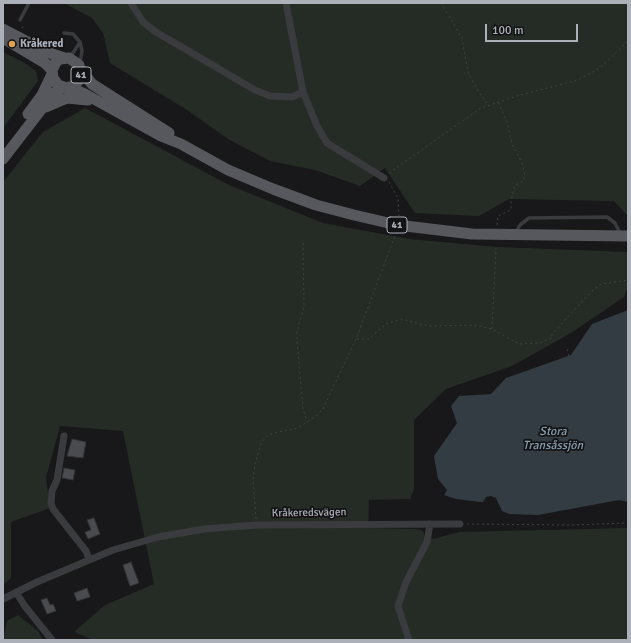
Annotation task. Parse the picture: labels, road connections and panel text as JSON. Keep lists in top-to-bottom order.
{
  "streets": {
    "main road": ["41"],
    "street": ["Kråkeredsvägen"]
  },
  "water": ["Stora Transåssjön"],
  "places": ["Kråkered"],
  "scale_bar": "100 m"
}
